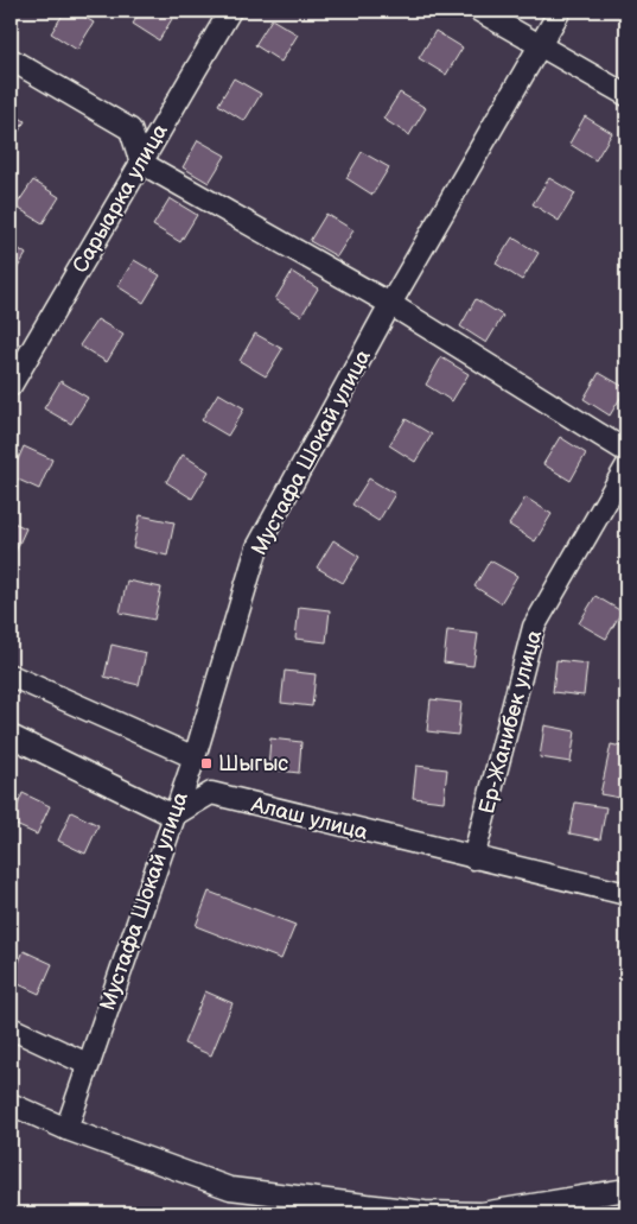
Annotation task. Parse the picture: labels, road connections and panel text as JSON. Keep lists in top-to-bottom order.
{
  "streets": {
    "street": [
      "Сарыарка улица",
      "Мустафа Шокай улица",
      "Ер-Жанибек улица",
      "Алаш улица"
    ]
  },
  "crossings": [
    ["Мустафа Шокай улица", "Алаш улица"],
    ["Ер-Жанибек улица", "Алаш улица"]
  ],
  "places": {
    "transit": ["Шыгыс"]
  }
}
